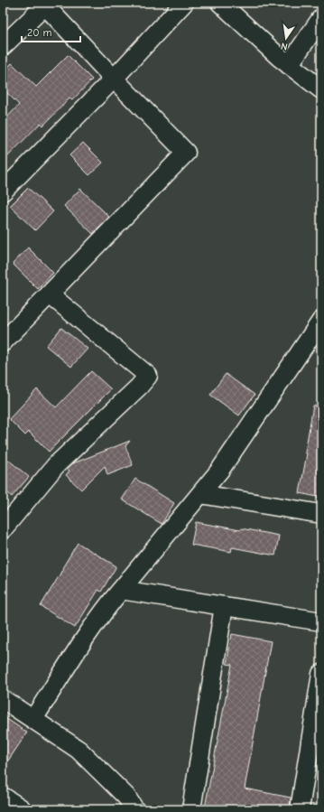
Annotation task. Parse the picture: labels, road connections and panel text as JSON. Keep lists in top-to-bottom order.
{
  "scale_bar": "20 m",
  "north": "bottom"
}
